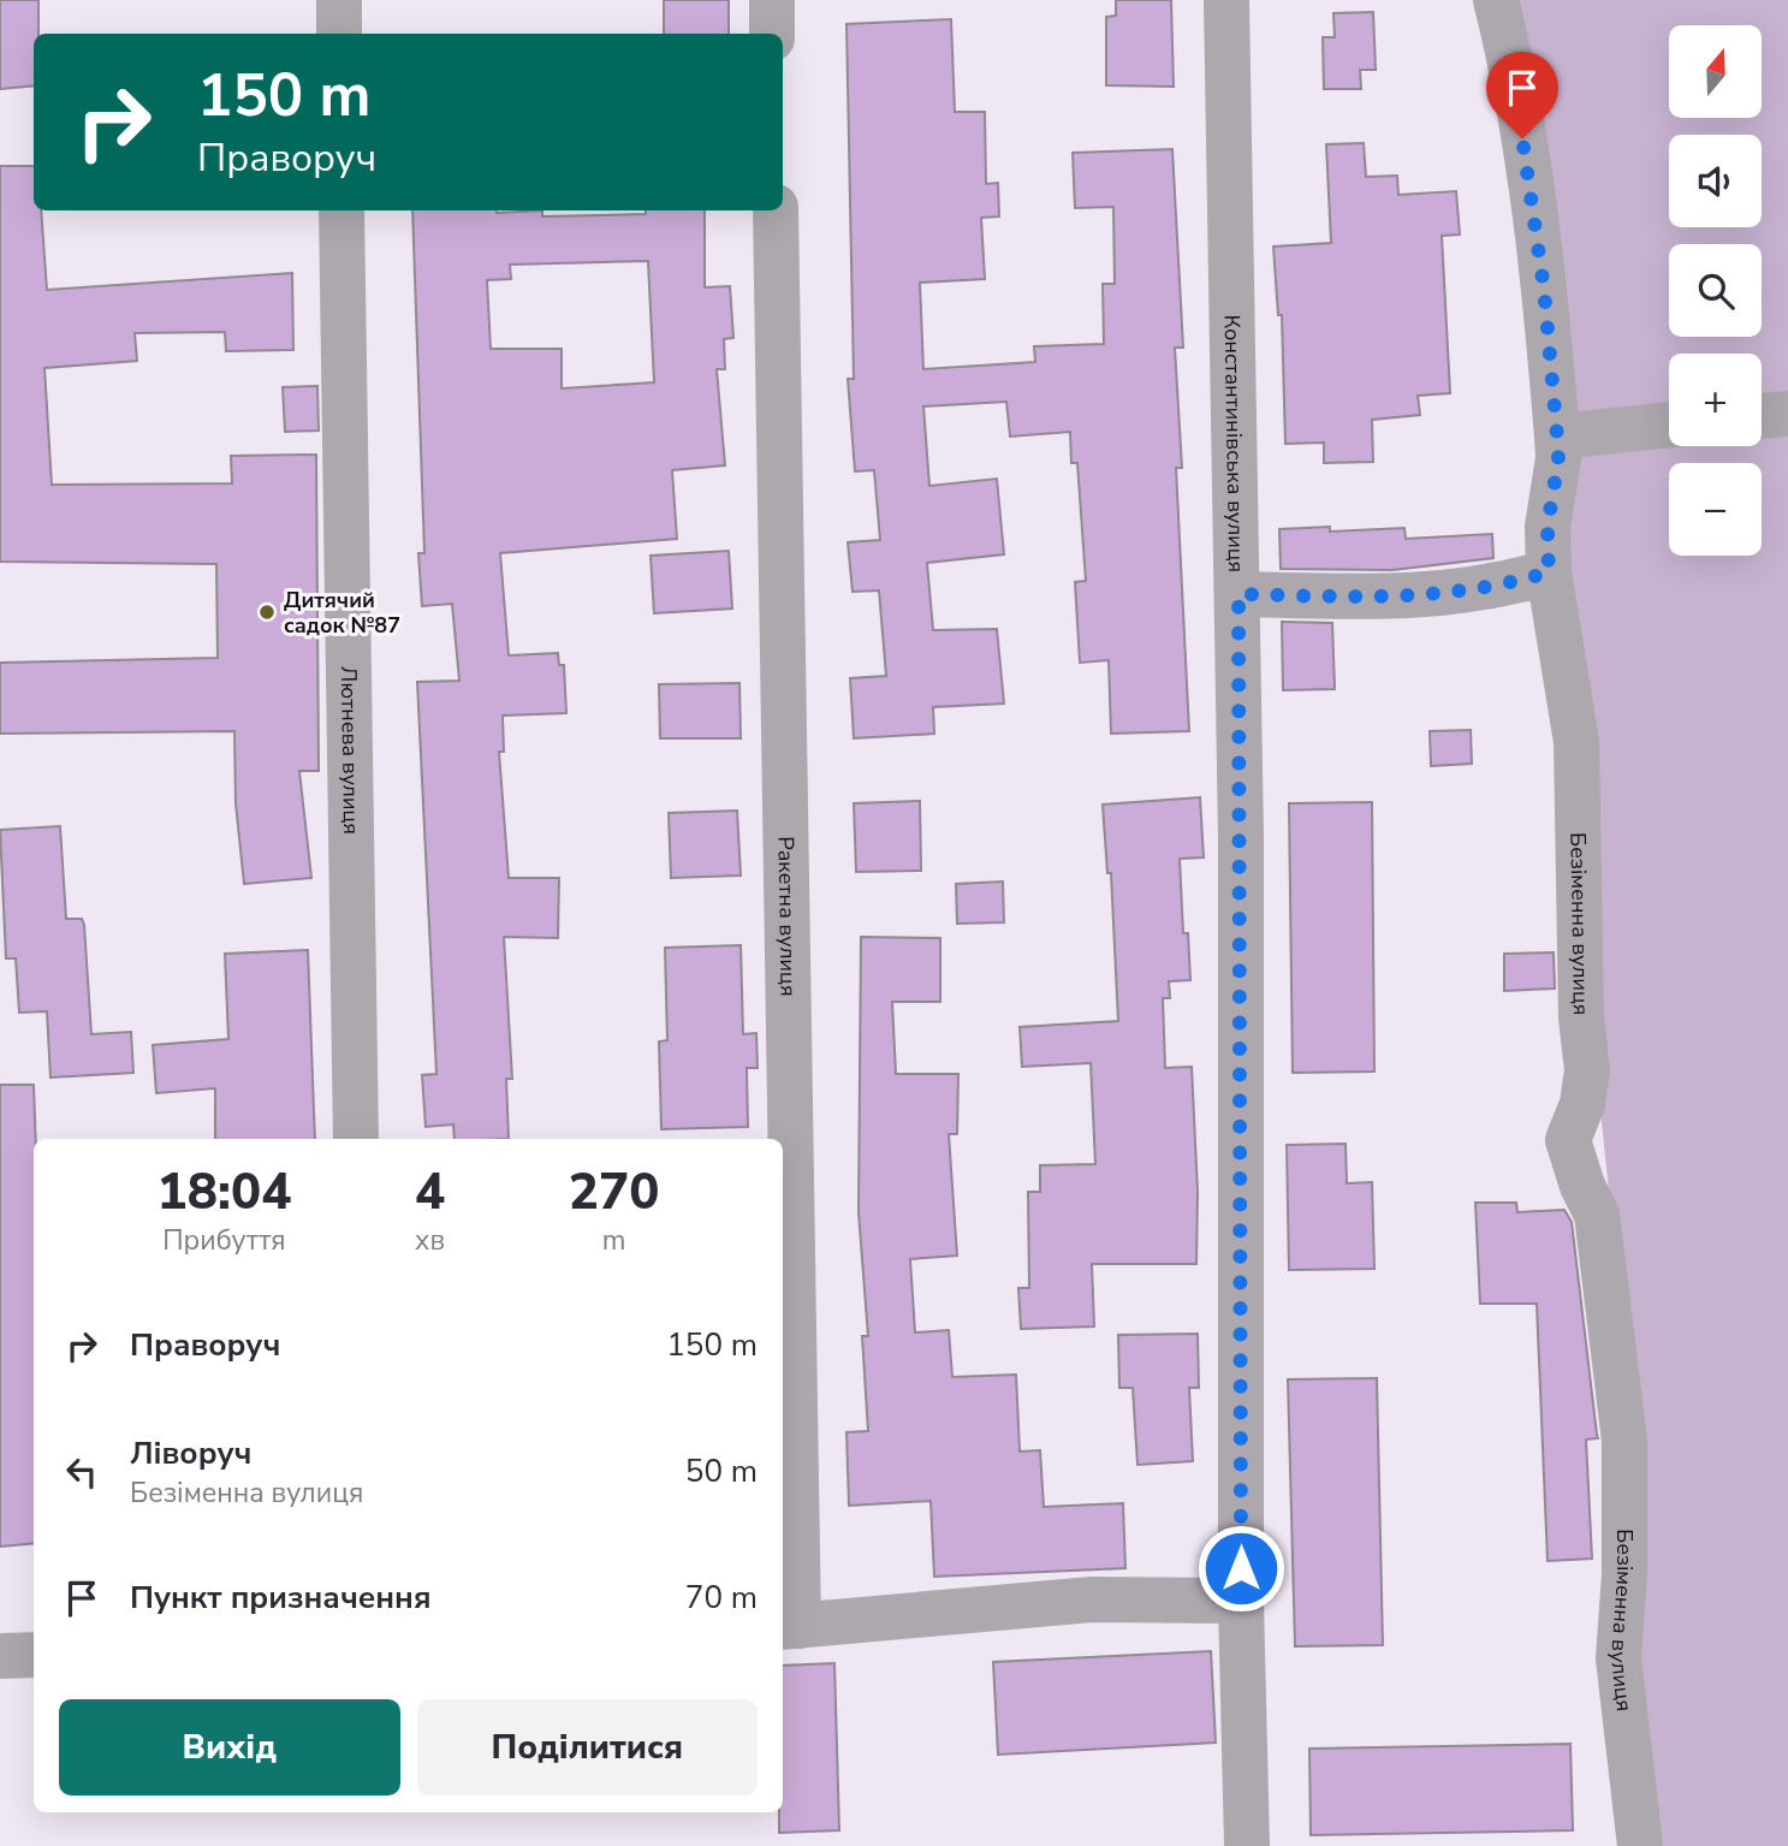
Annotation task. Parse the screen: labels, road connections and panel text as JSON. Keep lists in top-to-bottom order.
{
  "streets": {
    "street": [
      "Константинівська вулиця",
      "Лютнева вулиця",
      "Ракетна вулиця",
      "Безіменна вулиця"
    ]
  },
  "places": ["Дитячий садок №87"],
  "north": "top",
  "page": {
    "map_buttons": ["+", "−"],
    "turn": ["150 m", "Праворуч"],
    "eta": [
      "18:04",
      "Прибуття",
      "4",
      "хв",
      "270",
      "m"
    ],
    "list": [
      {
        "name": "Праворуч",
        "value": "150 m"
      },
      {
        "name": "Ліворуч",
        "note": "Безіменна вулиця",
        "value": "50 m"
      },
      {
        "name": "Пункт призначення",
        "value": "70 m"
      }
    ],
    "buttons": ["Вихід", "Поділитися"]
  }
}
